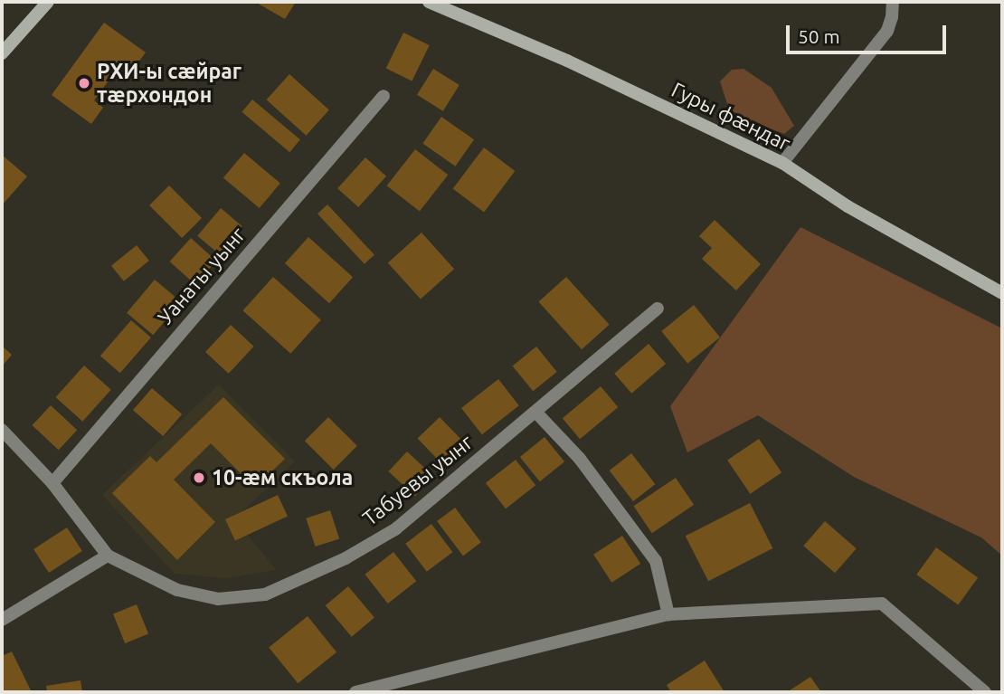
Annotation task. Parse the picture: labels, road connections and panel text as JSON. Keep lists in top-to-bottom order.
{
  "streets": {
    "main road": ["Гуры фӕндаг"],
    "street": ["Уанаты уынг", "Табуевы уынг"]
  },
  "places": ["РХИ-ы сæйраг тæрхондон", "10-æм скъола"],
  "scale_bar": "50 m"
}
